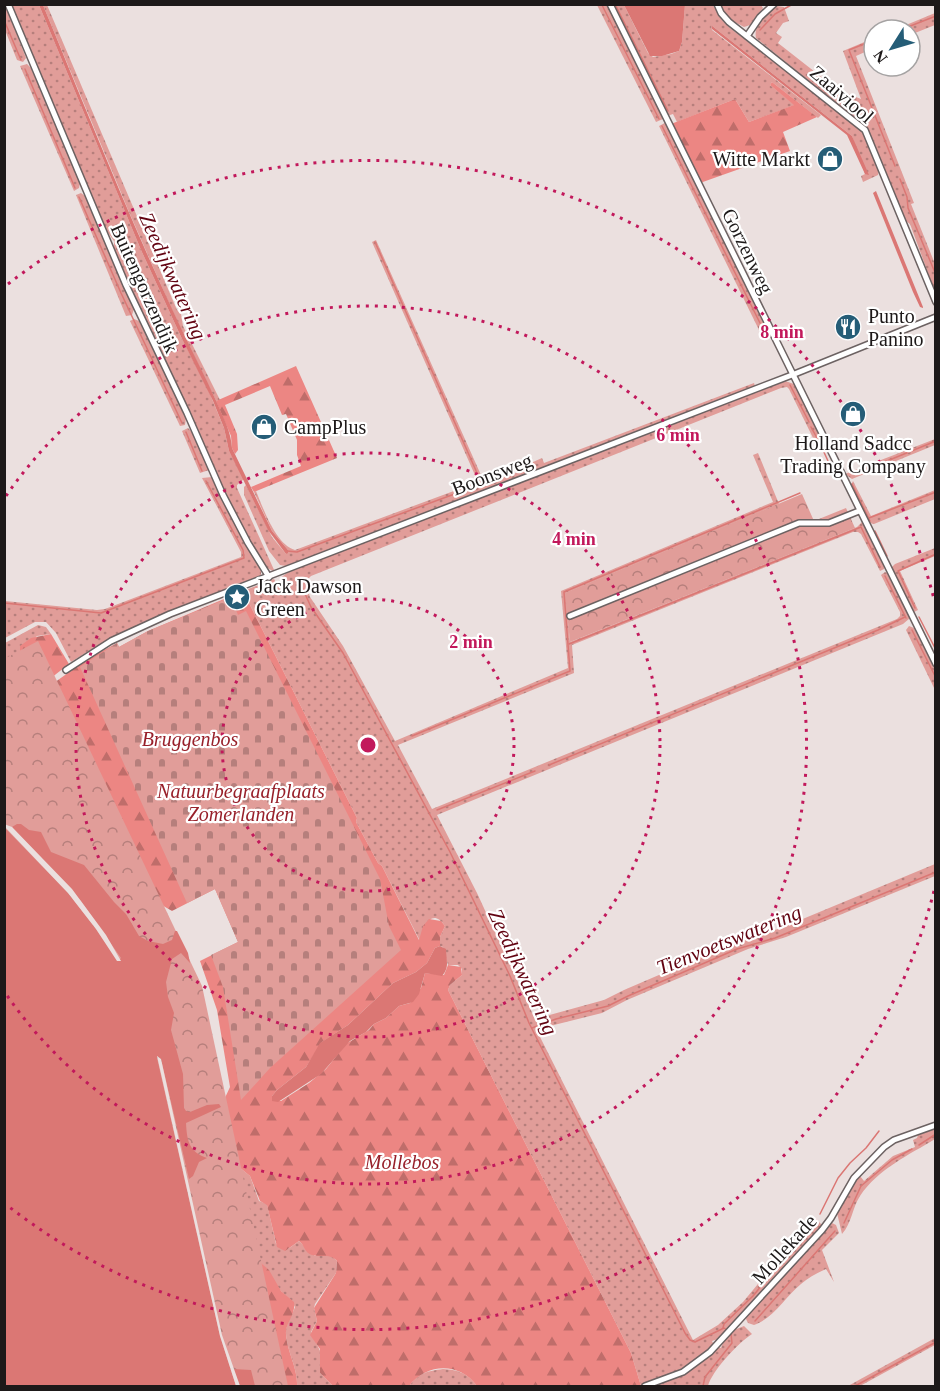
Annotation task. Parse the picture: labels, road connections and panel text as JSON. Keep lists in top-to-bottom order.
{
  "streets": {
    "street": [
      "Zaaiviool",
      "Gorzenweg",
      "Buitengorzendijk",
      "Boonsweg",
      "Mollekade"
    ]
  },
  "crossings": [
    ["Gorzenweg", "Boonsweg"],
    ["Buitengorzendijk", "Boonsweg"]
  ],
  "water": ["Zeedijkwatering", "Tienvoetswatering"],
  "parks": ["Bruggenbos", "Natuurbegraafplaats Zomerlanden", "Mollebos"],
  "places": {
    "shop": ["Witte Markt", "Holland Sadcc Trading Company", "CampPlus"],
    "restaurant": ["Punto Panino"],
    "place": ["Jack Dawson Green"]
  },
  "north": "bottom left",
  "rings": [
    "8 min",
    "6 min",
    "4 min",
    "2 min"
  ]
}
